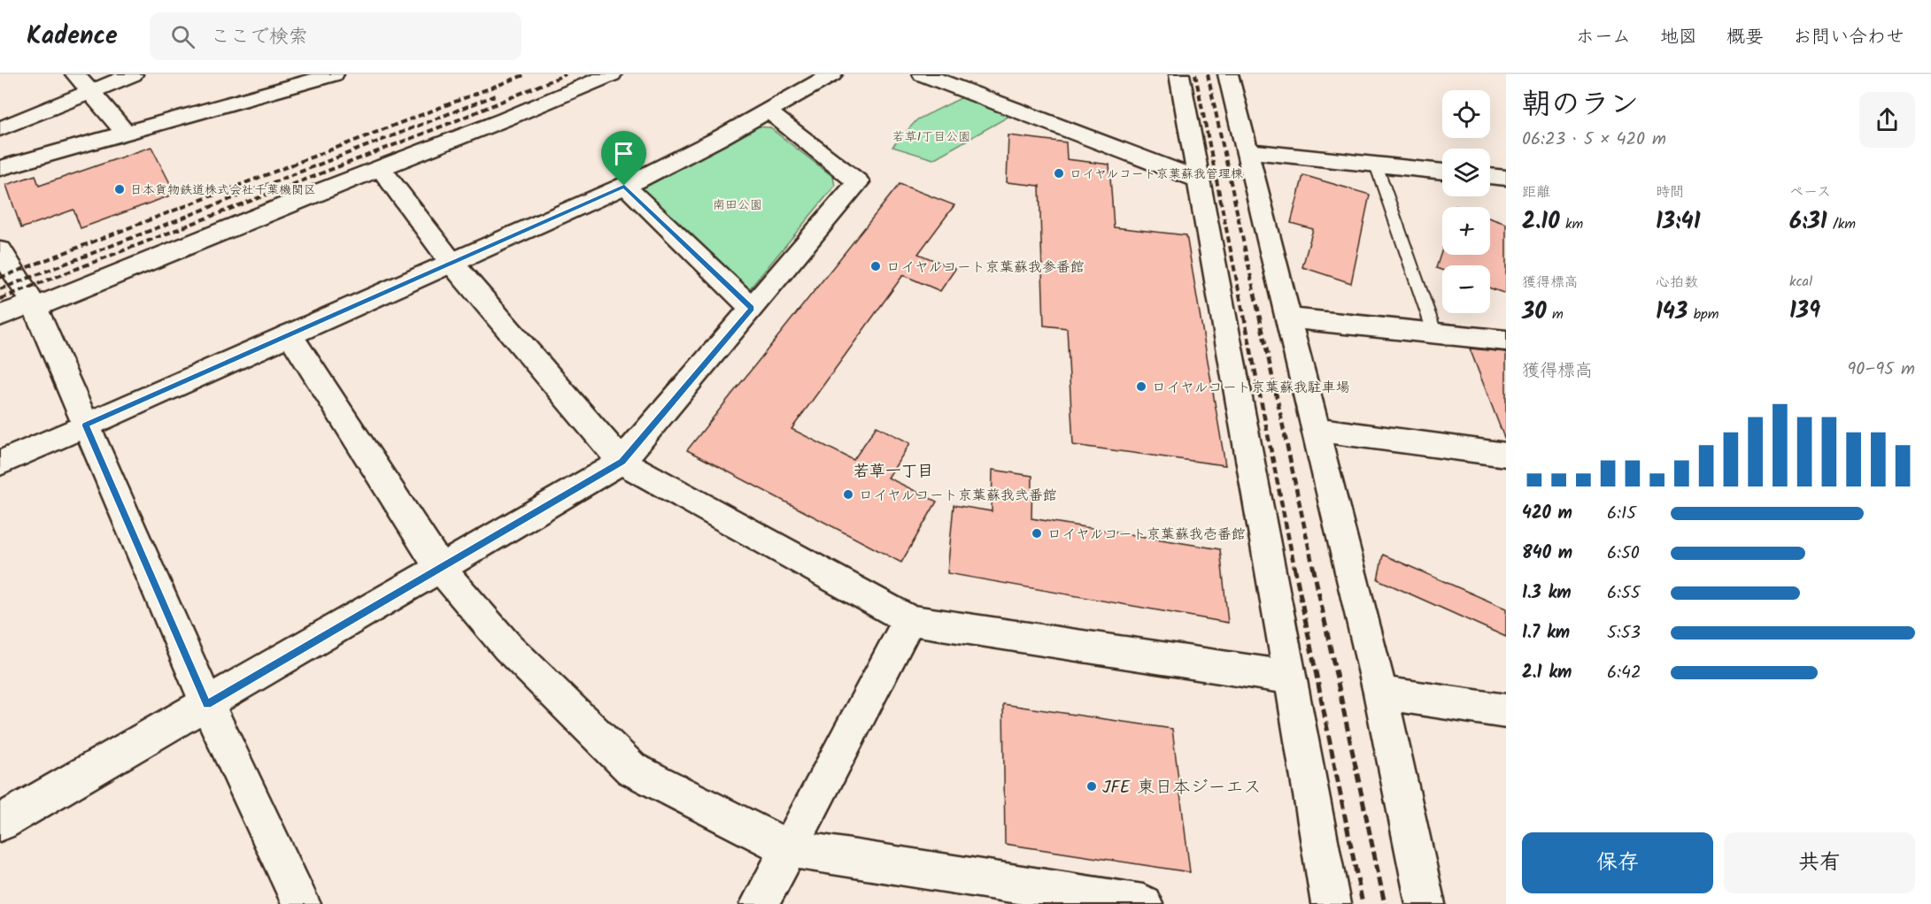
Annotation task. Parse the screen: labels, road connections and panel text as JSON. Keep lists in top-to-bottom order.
{
  "districts": ["若草一丁目"],
  "parks": ["若草1丁目公園", "南田公園"],
  "places": [
    "ロイヤルコート京葉蘇我管理棟",
    "日本貨物鉄道株式会社千葉機関区",
    "ロイヤルコート京葉蘇我参番館",
    "ロイヤルコート京葉蘇我駐車場",
    "ロイヤルコート京葉蘇我弐番館",
    "ロイヤルコート京葉蘇我壱番館",
    "JFE 東日本ジーエス"
  ],
  "page": {
    "header": "Kadence",
    "search": "ここで検索",
    "nav": [
      "ホーム",
      "地図",
      "概要",
      "お問い合わせ"
    ],
    "heading": ["朝のラン", "06:23 · 5 × 420 m"],
    "map_buttons": ["+", "−"],
    "stats": [
      ["距離", "2.10 km"],
      ["時間", "13:41"],
      ["ペース", "6:31 /km"],
      ["獲得標高", "30 m"],
      ["心拍数", "143 bpm"],
      ["kcal", "139"]
    ],
    "chart": ["獲得標高", "90–95 m"],
    "list": [
      {
        "name": "420 m",
        "note": "6:15"
      },
      {
        "name": "840 m",
        "note": "6:50"
      },
      {
        "name": "1.3 km",
        "note": "6:55"
      },
      {
        "name": "1.7 km",
        "note": "5:53"
      },
      {
        "name": "2.1 km",
        "note": "6:42"
      }
    ],
    "buttons": ["保存", "共有"]
  }
}
